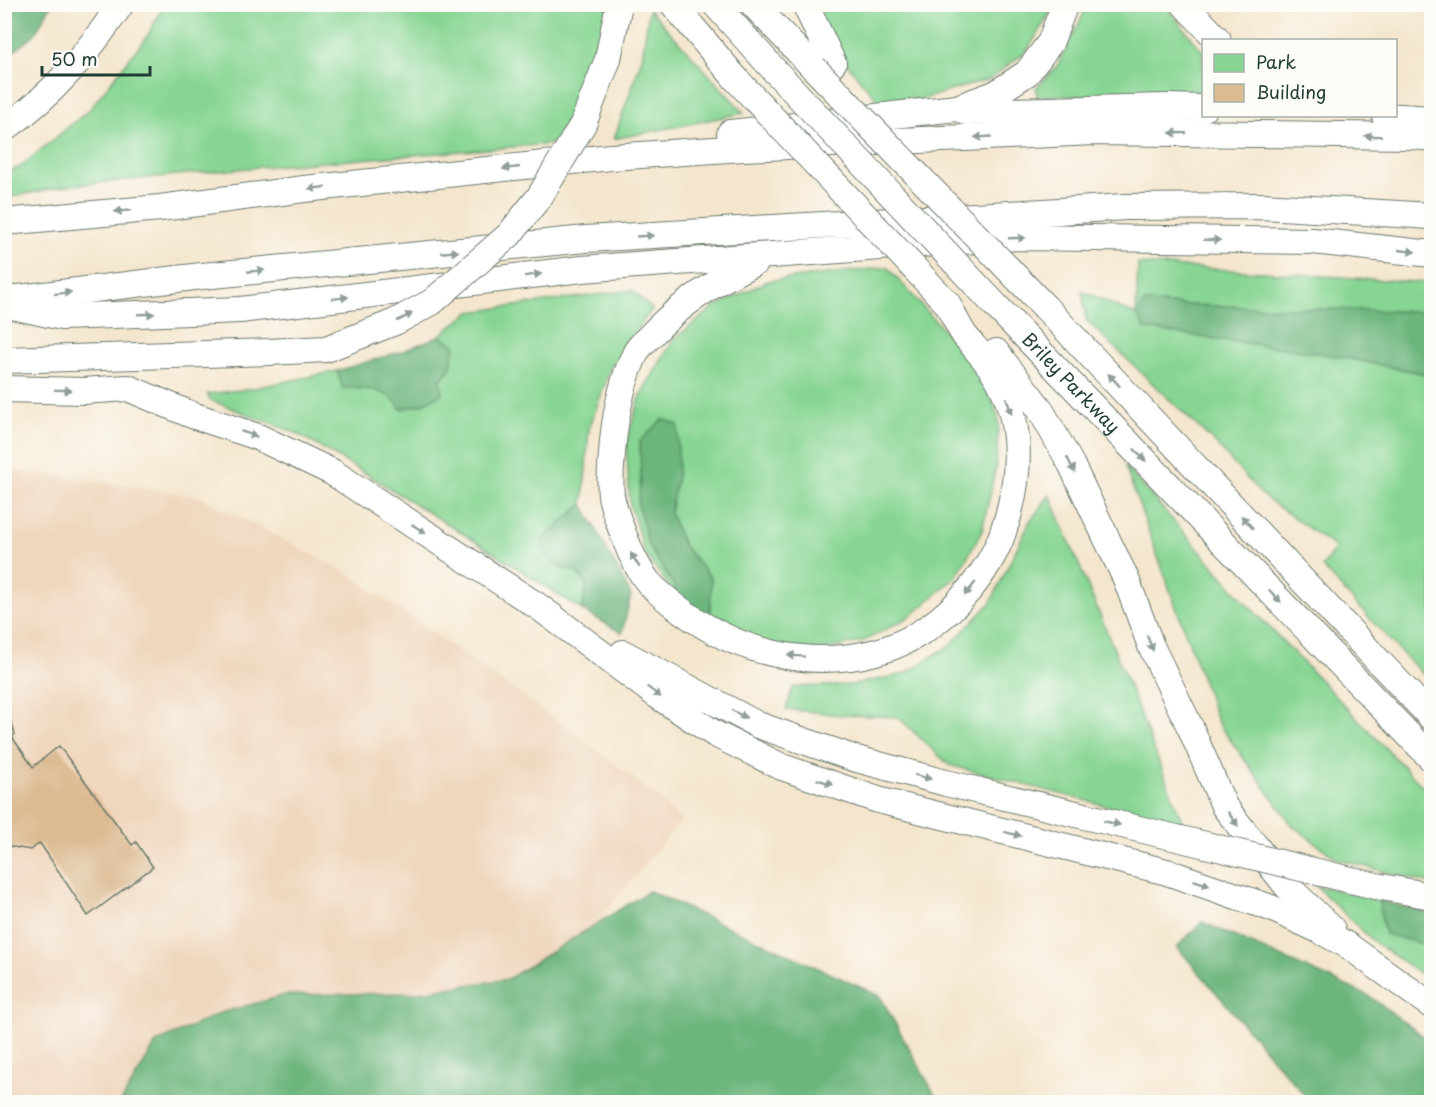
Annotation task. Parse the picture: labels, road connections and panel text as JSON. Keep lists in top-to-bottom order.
{
  "streets": {
    "highway": ["Briley Parkway"]
  },
  "legend": ["Park", "Building"],
  "scale_bar": "50 m"
}
